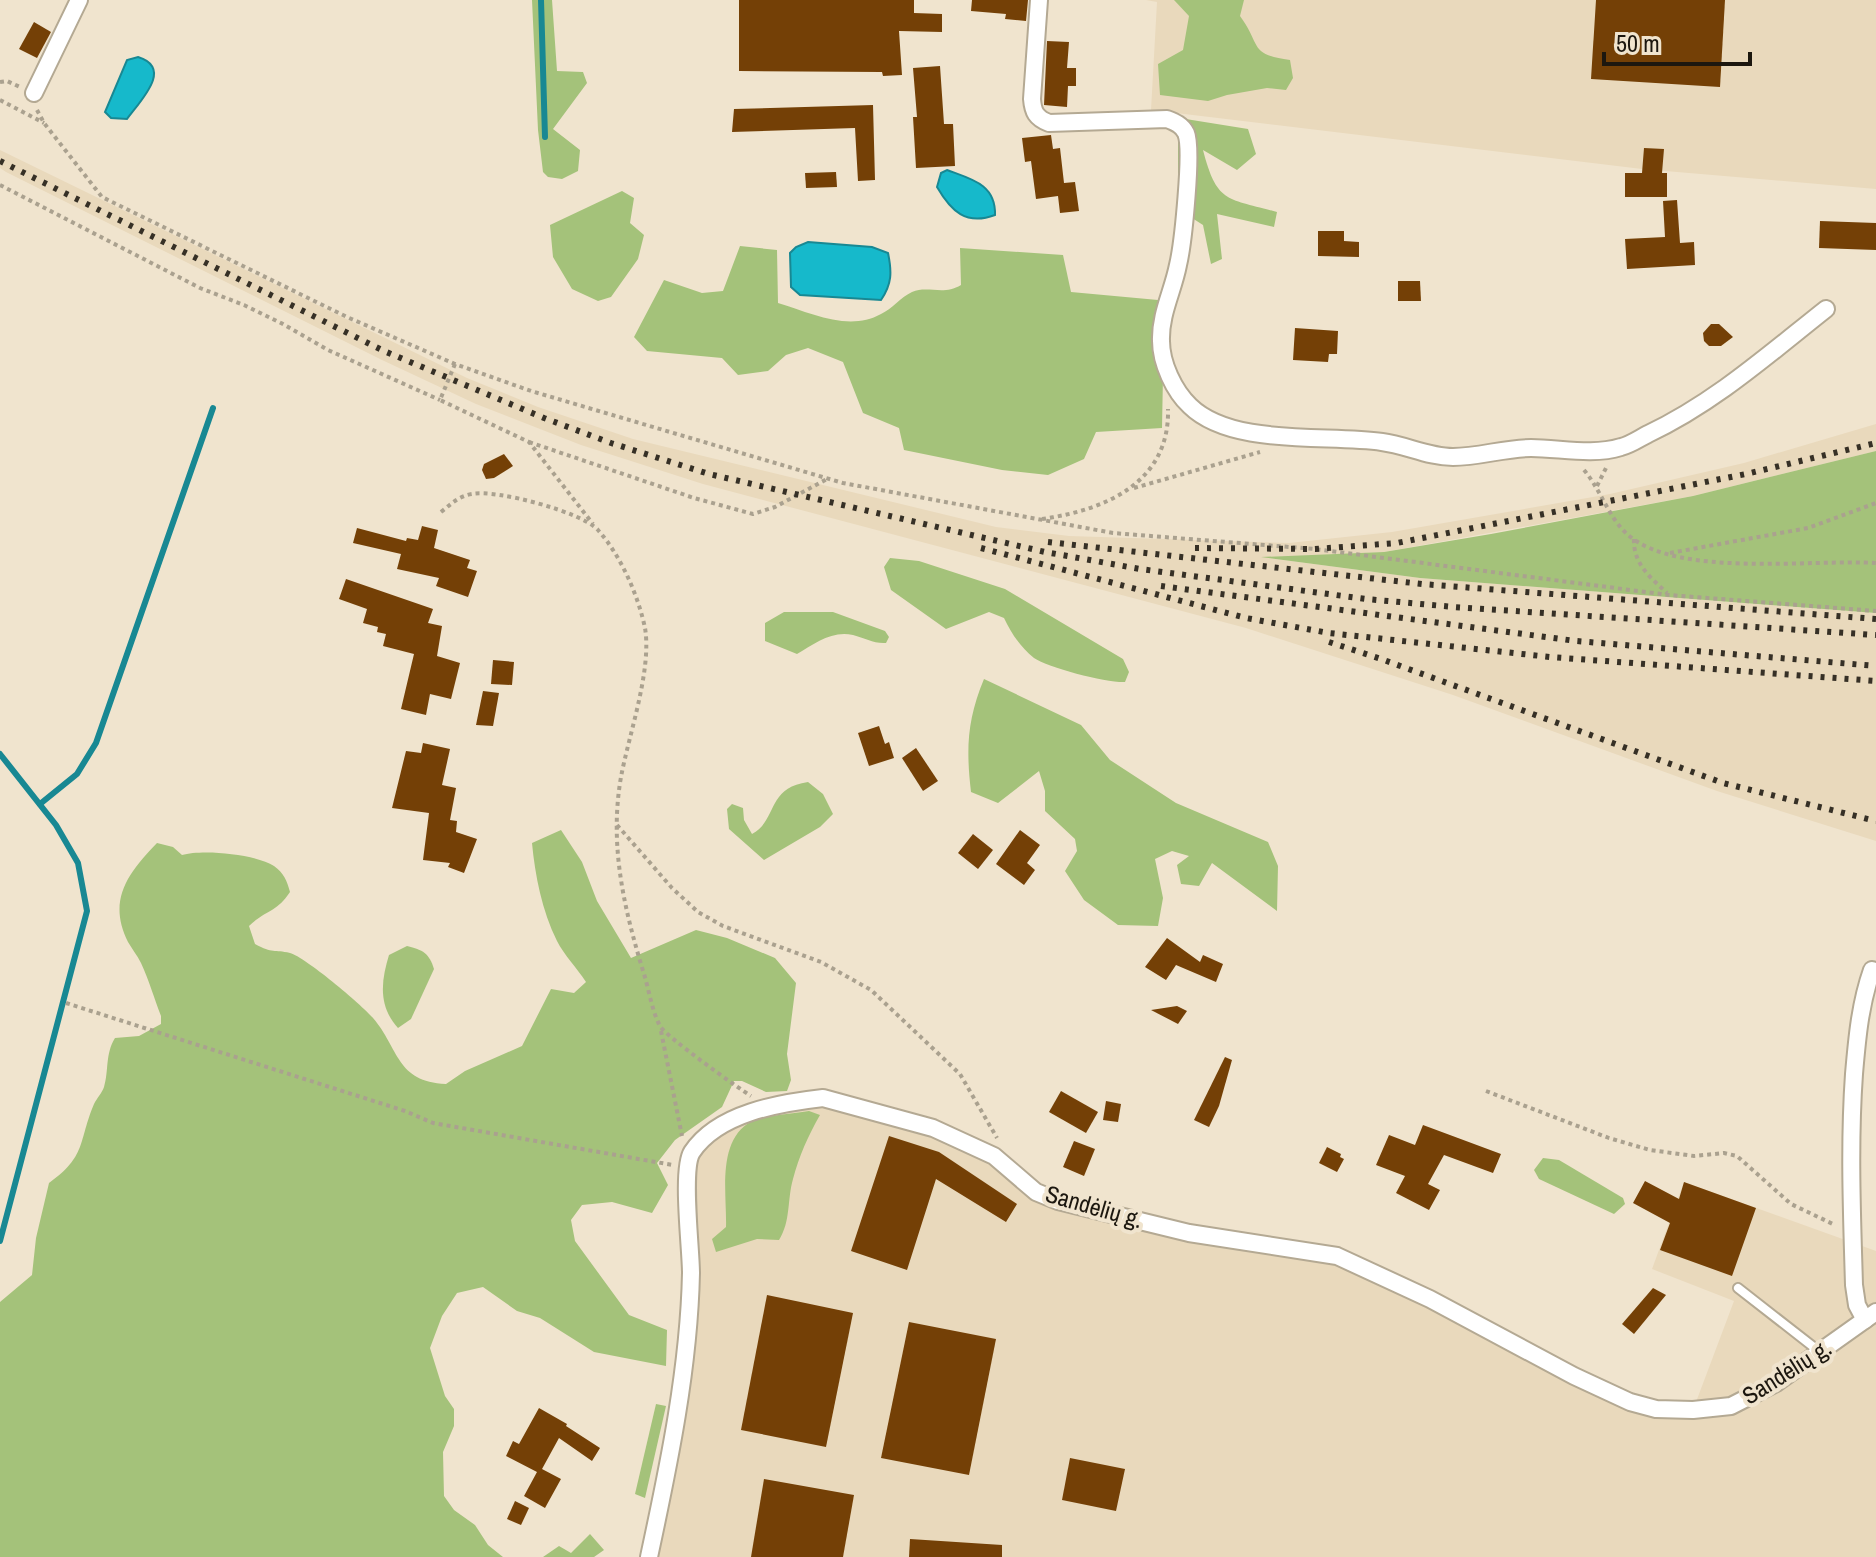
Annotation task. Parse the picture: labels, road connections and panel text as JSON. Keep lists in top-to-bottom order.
{
  "streets": {
    "street": ["Sandėlių g."]
  },
  "scale_bar": "50 m"
}
